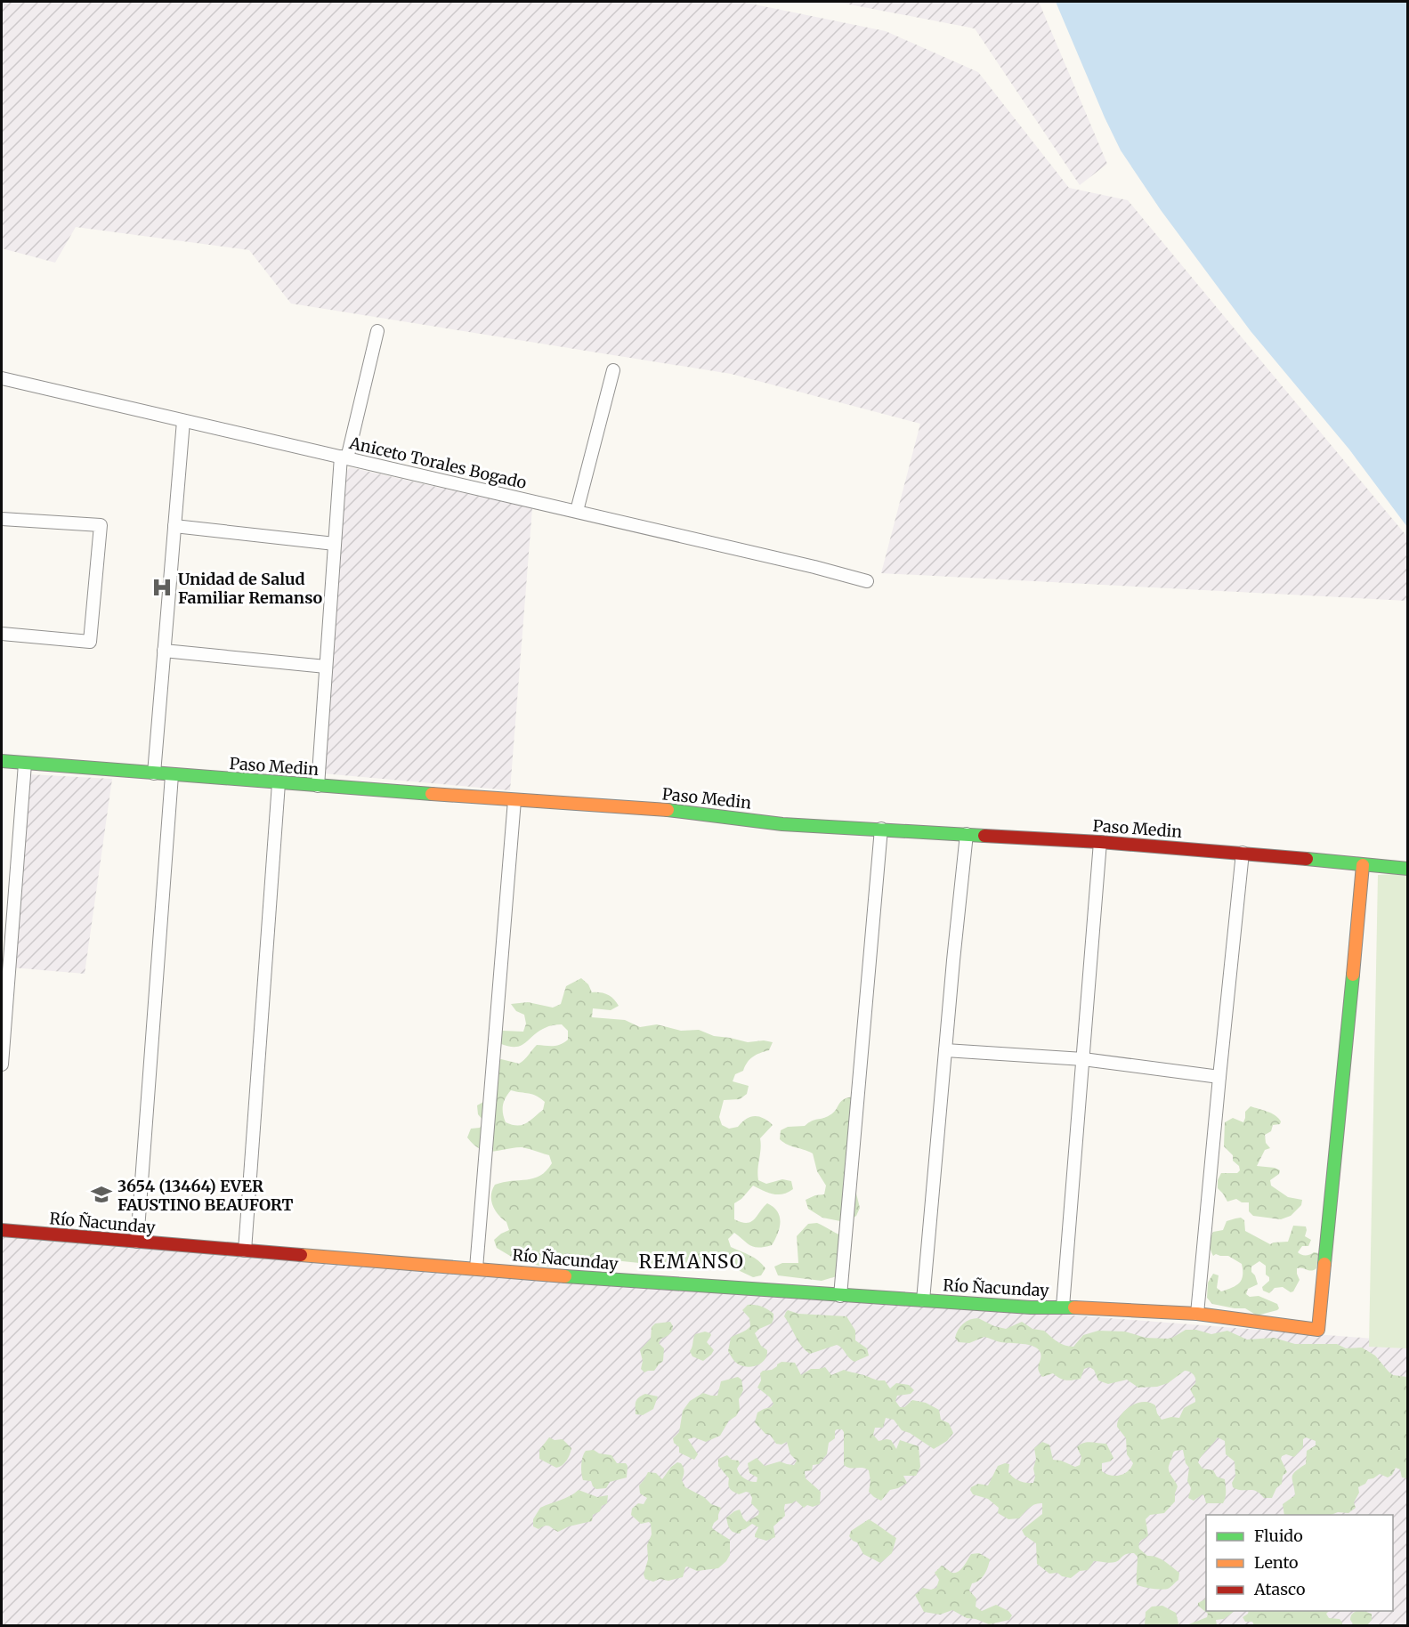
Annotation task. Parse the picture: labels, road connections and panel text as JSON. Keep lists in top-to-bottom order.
{
  "streets": {
    "street": ["Aniceto Torales Bogado", "Paso Medin", "Río Ñacunday"]
  },
  "crossings": [
    ["Paso Medin", "Río Ñacunday"]
  ],
  "districts": ["REMANSO"],
  "places": {
    "hospital": ["Unidad de Salud Familiar Remanso"],
    "school or university": ["3654 (13464) EVER FAUSTINO BEAUFORT"]
  },
  "legend": ["Fluido", "Lento", "Atasco"]
}
